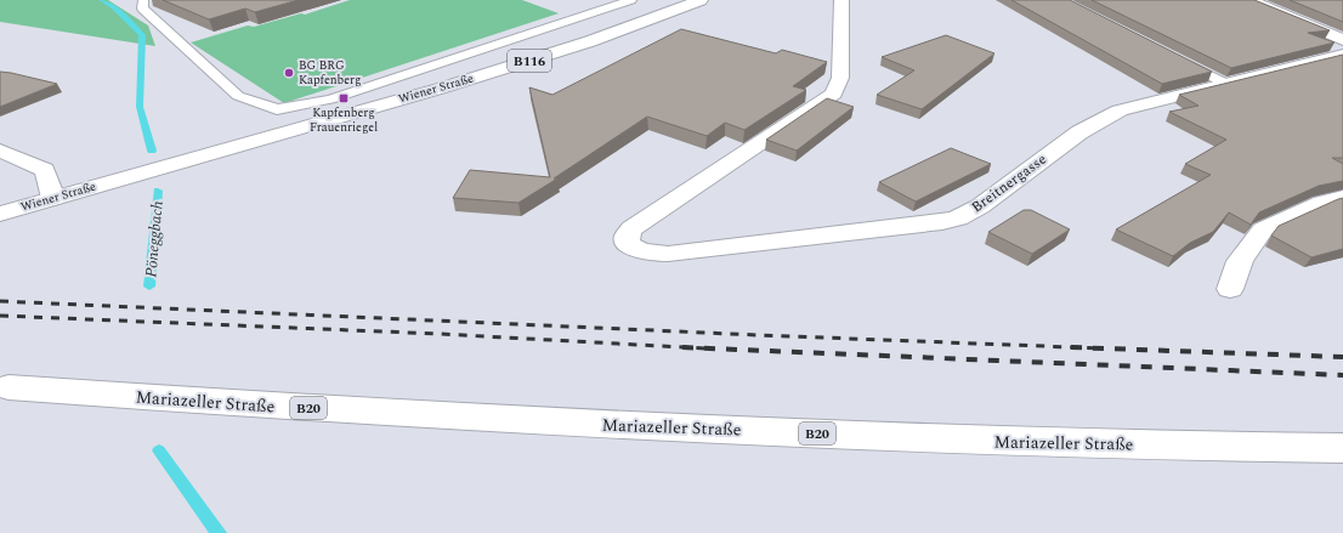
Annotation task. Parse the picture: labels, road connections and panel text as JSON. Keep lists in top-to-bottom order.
{
  "streets": {
    "main road": [
      "B116",
      "Wiener Straße",
      "Breitnergasse",
      "Mariazeller Straße",
      "B20"
    ]
  },
  "water": ["Pöneggbach"],
  "places": {
    "other": ["BG BRG Kapfenberg"],
    "transit": ["Kapfenberg Frauenriegel"]
  }
}
